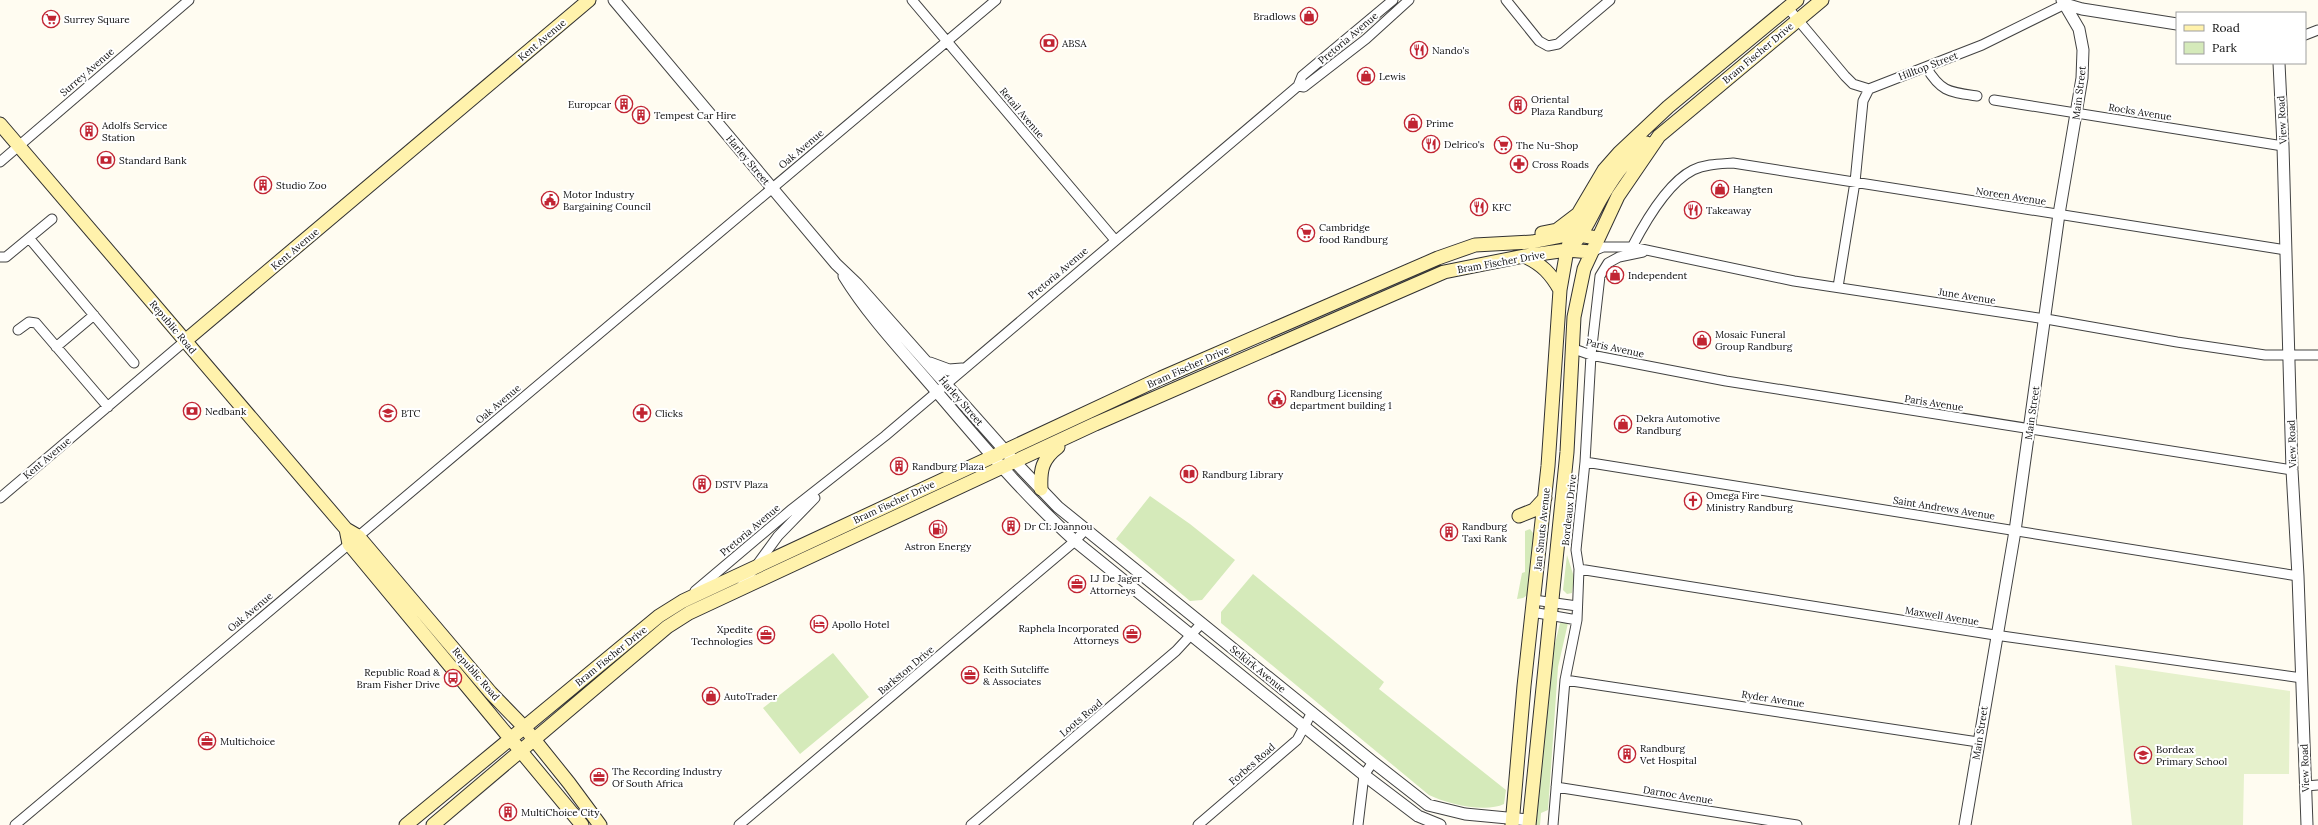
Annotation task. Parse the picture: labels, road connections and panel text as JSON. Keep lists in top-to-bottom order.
{
  "streets": {
    "main road": [
      "Kent Avenue",
      "Bram Fischer Drive",
      "Republic Road",
      "Jan Smuts Avenue"
    ],
    "street": [
      "Pretoria Avenue",
      "Hilltop Street",
      "Surrey Avenue",
      "Main Street",
      "Rocks Avenue",
      "Retail Avenue",
      "View Road",
      "Oak Avenue",
      "Harley Street",
      "Noreen Avenue",
      "June Avenue",
      "Paris Avenue",
      "Saint Andrews Avenue",
      "Bordeaux Drive",
      "Maxwell Avenue",
      "Selkirk Avenue",
      "Barkston Drive",
      "Ryder Avenue",
      "Loots Road",
      "Forbes Road",
      "Darnoc Avenue"
    ]
  },
  "crossings": [
    ["Pretoria Avenue", "Bram Fischer Drive"],
    ["Pretoria Avenue", "Retail Avenue"],
    ["Pretoria Avenue", "Harley Street"],
    ["Kent Avenue", "Republic Road"],
    ["Bram Fischer Drive", "Harley Street"],
    ["Bram Fischer Drive", "June Avenue"],
    ["Bram Fischer Drive", "Republic Road"],
    ["Bram Fischer Drive", "Jan Smuts Avenue"],
    ["Bram Fischer Drive", "Selkirk Avenue"],
    ["Hilltop Street", "Main Street"],
    ["Surrey Avenue", "Republic Road"],
    ["Main Street", "Rocks Avenue"],
    ["Main Street", "Noreen Avenue"],
    ["Main Street", "June Avenue"],
    ["Main Street", "Paris Avenue"],
    ["Main Street", "Saint Andrews Avenue"],
    ["Main Street", "Maxwell Avenue"],
    ["Main Street", "Ryder Avenue"],
    ["Rocks Avenue", "View Road"],
    ["Retail Avenue", "Oak Avenue"],
    ["View Road", "Noreen Avenue"],
    ["View Road", "June Avenue"],
    ["View Road", "Paris Avenue"],
    ["View Road", "Saint Andrews Avenue"],
    ["View Road", "Maxwell Avenue"],
    ["Oak Avenue", "Harley Street"],
    ["Oak Avenue", "Republic Road"],
    ["Harley Street", "Selkirk Avenue"],
    ["Noreen Avenue", "June Avenue"],
    ["June Avenue", "Bordeaux Drive"],
    ["June Avenue", "Jan Smuts Avenue"],
    ["Paris Avenue", "Bordeaux Drive"],
    ["Paris Avenue", "Jan Smuts Avenue"],
    ["Saint Andrews Avenue", "Bordeaux Drive"],
    ["Bordeaux Drive", "Maxwell Avenue"],
    ["Bordeaux Drive", "Ryder Avenue"],
    ["Bordeaux Drive", "Darnoc Avenue"],
    ["Jan Smuts Avenue", "Selkirk Avenue"],
    ["Selkirk Avenue", "Barkston Drive"],
    ["Selkirk Avenue", "Loots Road"],
    ["Selkirk Avenue", "Forbes Road"]
  ],
  "places": {
    "shop": [
      "Bradlows",
      "Lewis",
      "Prime",
      "Hangten",
      "Independent",
      "Mosaic Funeral Group Randburg",
      "Dekra Automotive Randburg",
      "AutoTrader"
    ],
    "supermarket": ["Surrey Square", "The Nu-Shop", "Cambridge food Randburg"],
    "bank": ["ABSA", "Standard Bank", "Nedbank"],
    "restaurant": [
      "Nando's",
      "Delrico's",
      "KFC",
      "Takeaway"
    ],
    "building": [
      "Europcar",
      "Oriental Plaza Randburg",
      "Tempest Car Hire",
      "Adolfs Service Station",
      "Studio Zoo",
      "Randburg Plaza",
      "DSTV Plaza",
      "Dr CL Joannou",
      "Randburg Taxi Rank",
      "Randburg Vet Hospital",
      "MultiChoice City"
    ],
    "pharmacy": ["Cross Roads", "Clicks"],
    "public building": ["Motor Industry Bargaining Council", "Randburg Licensing department building 1"],
    "school or university": ["BTC", "Bordeax Primary School"],
    "library": ["Randburg Library"],
    "church": ["Omega Fire Ministry Randburg"],
    "fuel station": ["Astron Energy"],
    "office": [
      "LJ De Jager Attorneys",
      "Raphela Incorporated Attorneys",
      "Xpedite Technologies",
      "Keith Sutcliffe & Associates",
      "Multichoice",
      "The Recording Industry Of South Africa"
    ],
    "hotel": ["Apollo Hotel"],
    "bus stop": ["Republic Road & Bram Fisher Drive"]
  },
  "legend": ["Road", "Park"]
}
